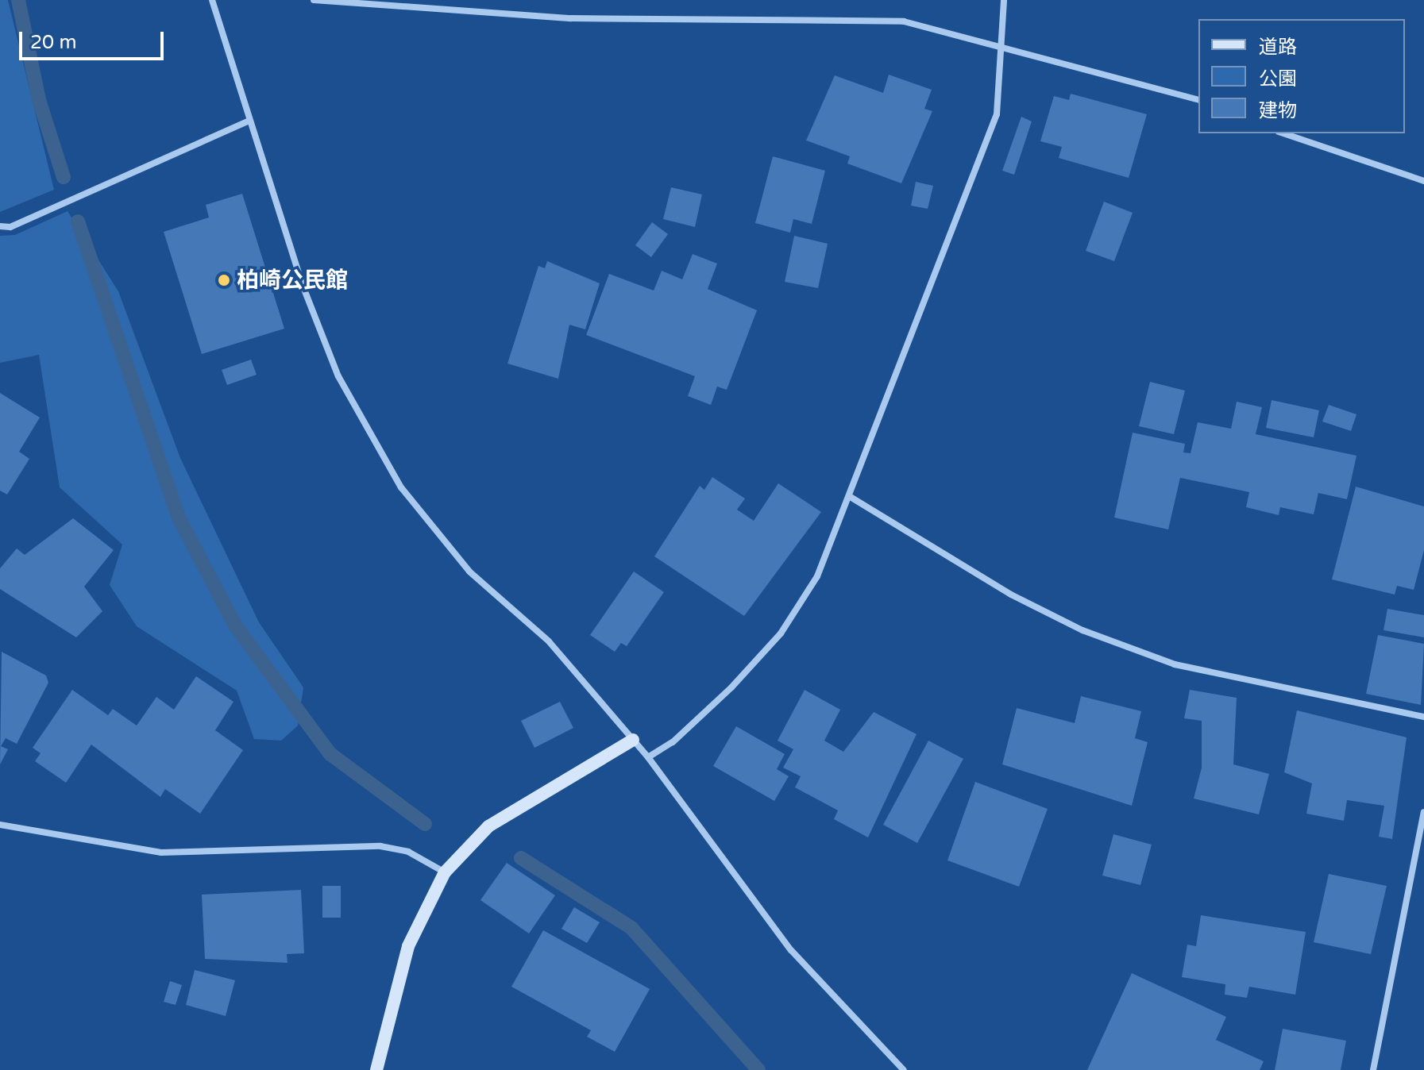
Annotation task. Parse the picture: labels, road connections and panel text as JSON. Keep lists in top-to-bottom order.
{
  "places": ["柏崎公民館"],
  "legend": ["道路", "公園", "建物"],
  "scale_bar": "20 m"
}
